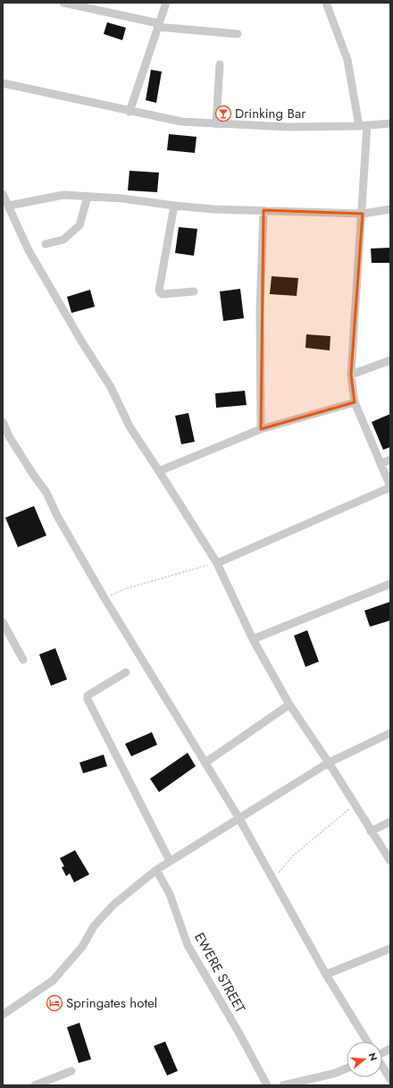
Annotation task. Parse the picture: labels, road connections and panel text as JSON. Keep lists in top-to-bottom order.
{
  "streets": {
    "street": ["EWERE STREET"]
  },
  "places": {
    "bar": ["Drinking Bar"],
    "hotel": ["Springates hotel"]
  },
  "north": "right"
}
